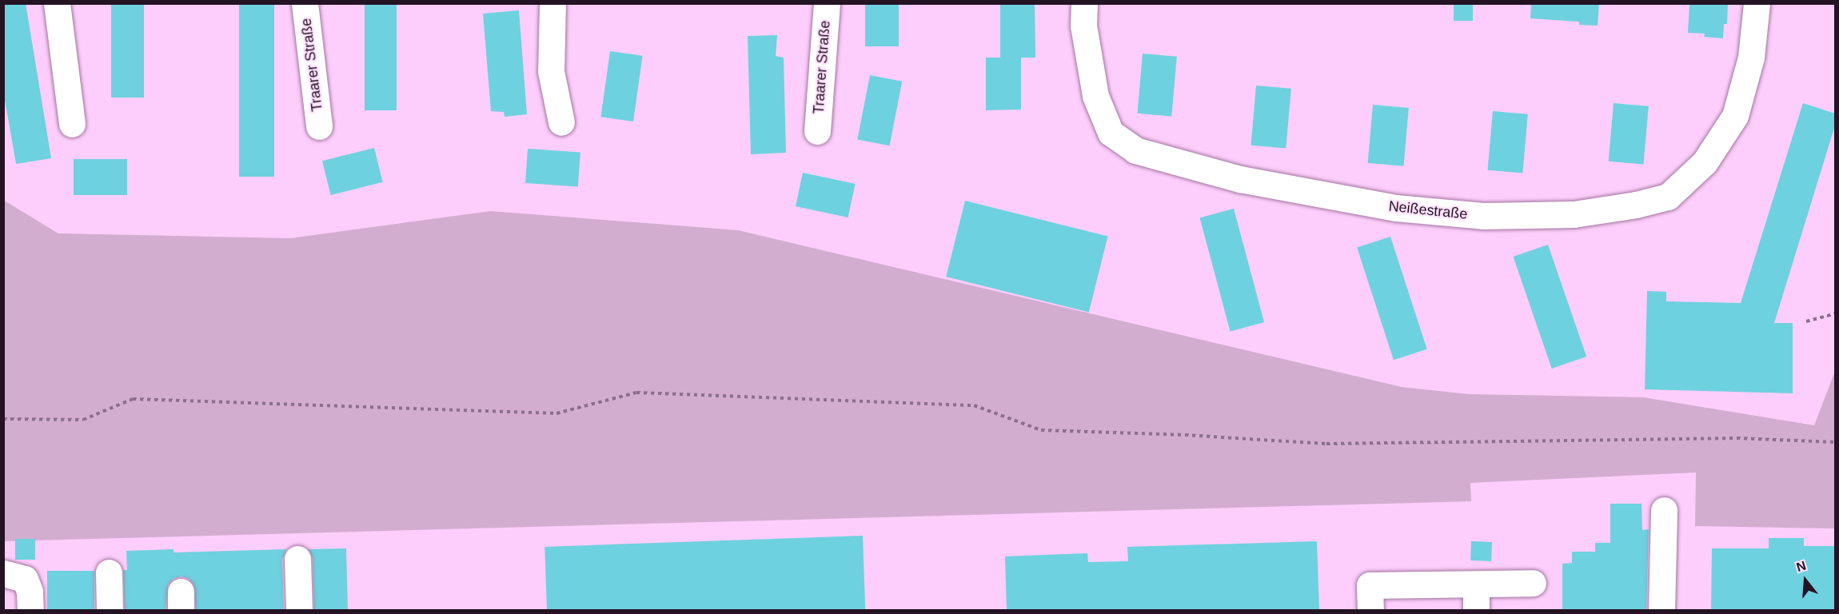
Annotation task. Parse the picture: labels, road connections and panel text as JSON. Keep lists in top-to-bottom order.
{
  "streets": {
    "street": ["Traarer Straße", "Neißestraße"]
  },
  "north": "top"
}
